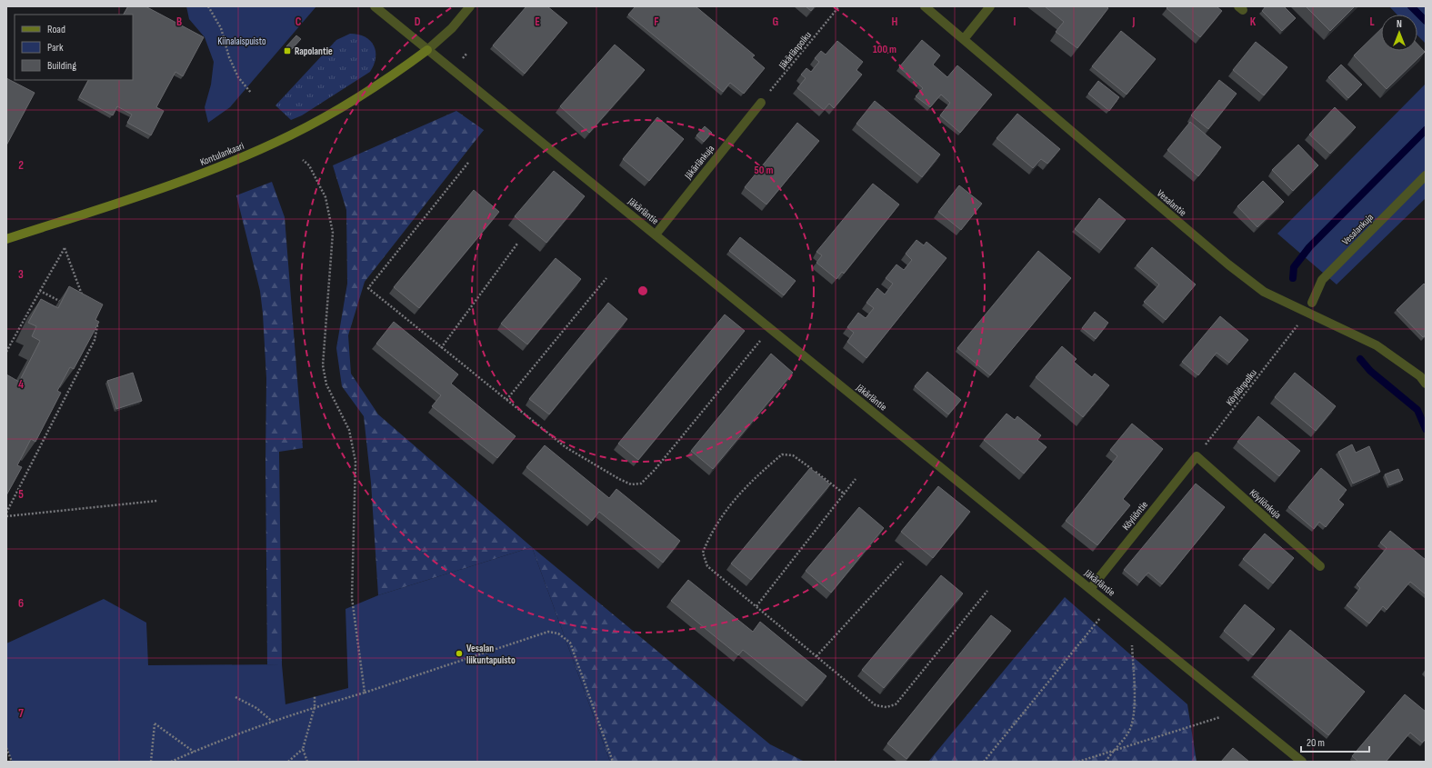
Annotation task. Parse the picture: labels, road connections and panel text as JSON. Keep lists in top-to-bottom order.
{
  "streets": {
    "main road": ["Kontulankaari"],
    "street": [
      "Jäkärlänkuja",
      "Vesalantie",
      "Jäkärläntie",
      "Vesalankuja",
      "Köyliönkuja",
      "Köyliöntie"
    ],
    "path": ["Jäkärlänpolku", "Köyliönpolku"]
  },
  "crossings": [
    ["Jäkärlänpolku", "Jäkärlänkuja"],
    ["Kontulankaari", "Jäkärläntie"],
    ["Jäkärlänkuja", "Jäkärläntie"],
    ["Jäkärläntie", "Köyliöntie"],
    ["Köyliönpolku", "Köyliönkuja"],
    ["Köyliönpolku", "Köyliöntie"],
    ["Köyliönkuja", "Köyliöntie"]
  ],
  "parks": ["Kiinalaispuisto"],
  "places": {
    "transit": ["Rapolantie"],
    "other": ["Vesalan liikuntapuisto"]
  },
  "legend": ["Road", "Park", "Building"],
  "scale_bar": "20 m",
  "north": "top",
  "grid": {
    "columns": [
      "B",
      "C",
      "D",
      "E",
      "F",
      "G",
      "H",
      "I",
      "J",
      "K",
      "L"
    ],
    "rows": [
      "2",
      "3",
      "4",
      "5",
      "6",
      "7"
    ]
  },
  "rings": ["100 m", "50 m"]
}
